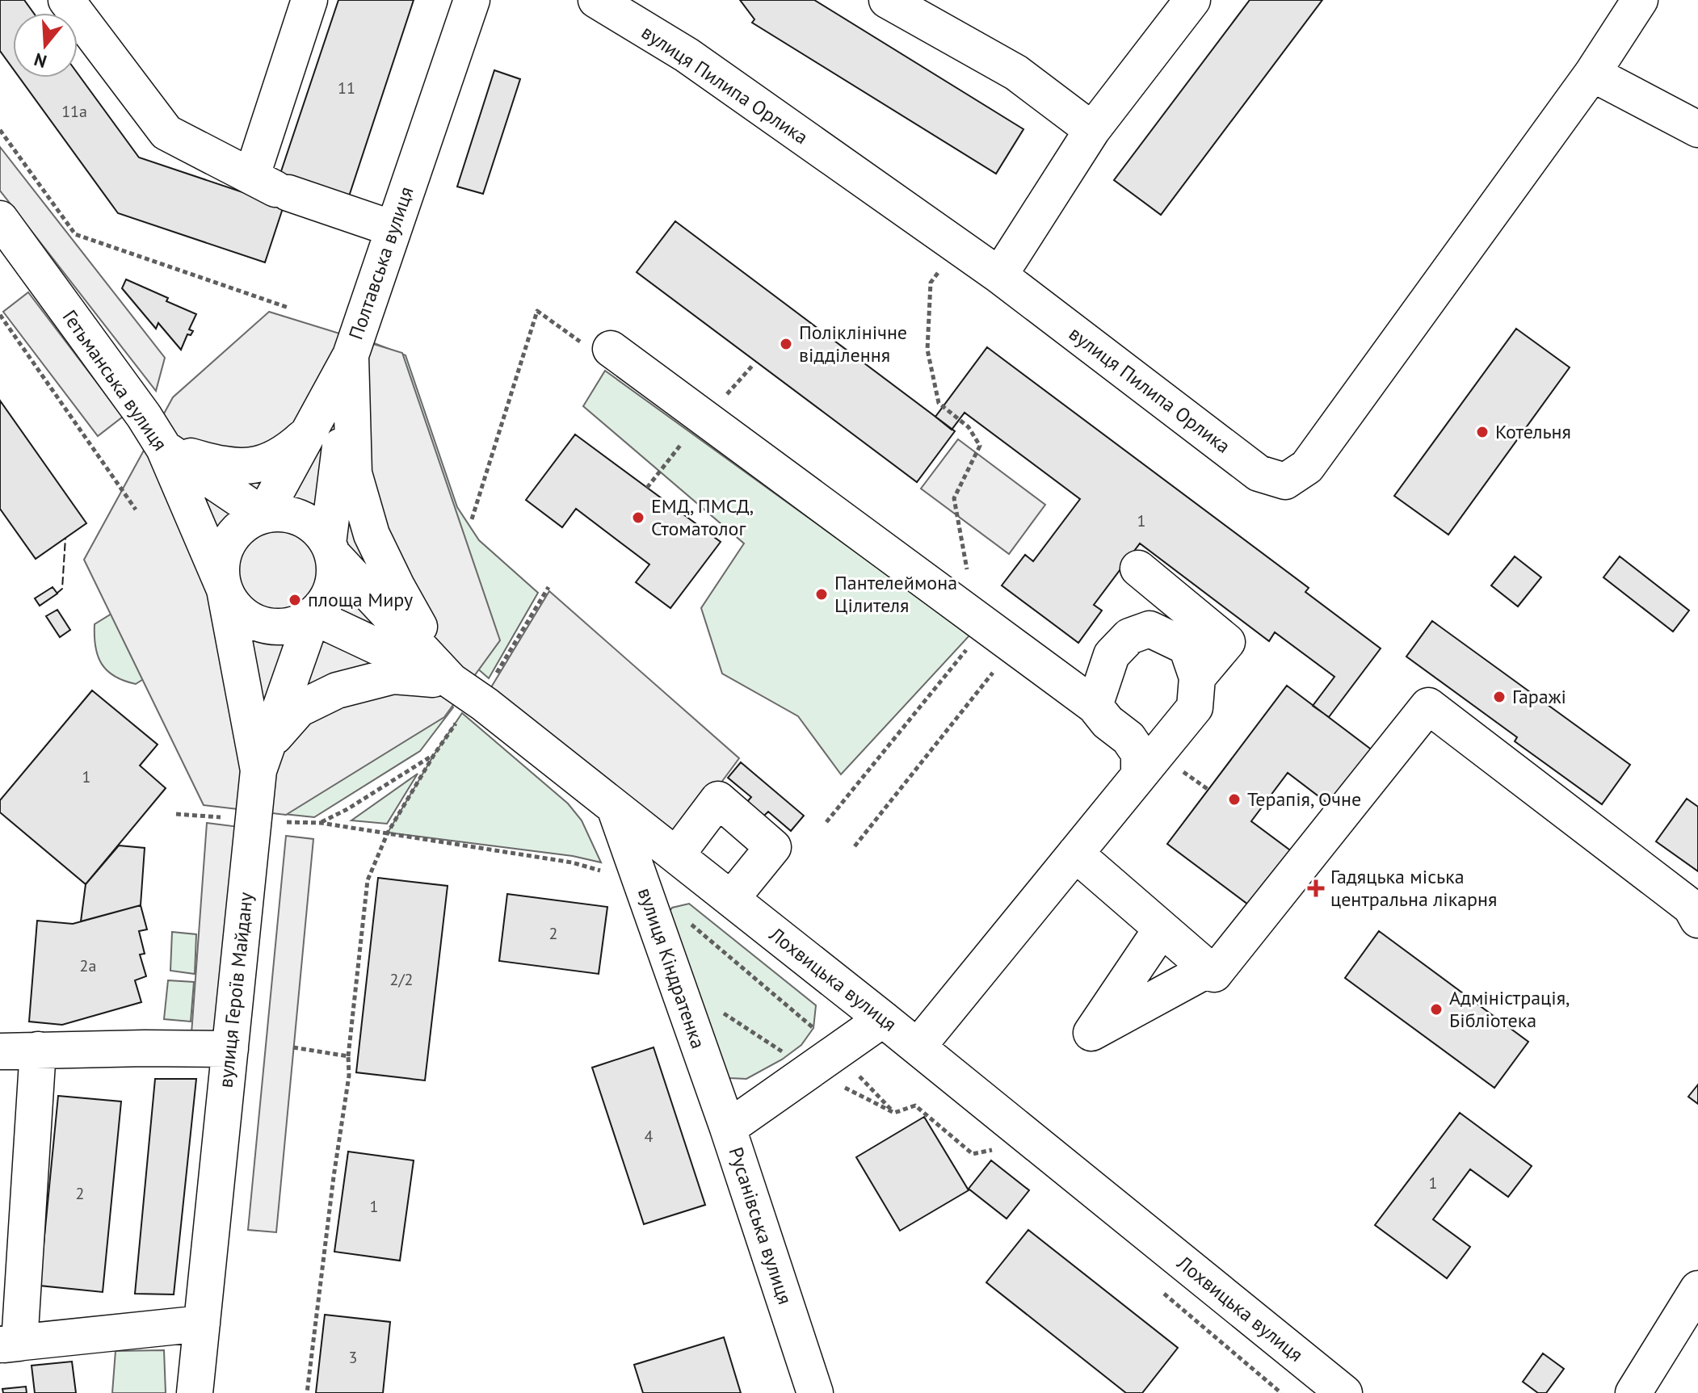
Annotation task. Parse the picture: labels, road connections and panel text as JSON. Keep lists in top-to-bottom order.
{
  "streets": {
    "street": [
      "вулиця Пилипа Орлика",
      "Полтавська вулиця",
      "Гетьманська вулиця",
      "вулиця Кіндратенка",
      "Лохвицька вулиця",
      "вулиця Героїв Майдану",
      "Русанівська вулиця"
    ]
  },
  "crossings": [
    ["Полтавська вулиця", "Гетьманська вулиця"],
    ["Полтавська вулиця", "Лохвицька вулиця"],
    ["Полтавська вулиця", "вулиця Героїв Майдану"],
    ["Гетьманська вулиця", "Лохвицька вулиця"],
    ["Гетьманська вулиця", "вулиця Героїв Майдану"],
    ["вулиця Кіндратенка", "Лохвицька вулиця"],
    ["вулиця Кіндратенка", "Русанівська вулиця"],
    ["Лохвицька вулиця", "вулиця Героїв Майдану"],
    ["Лохвицька вулиця", "Русанівська вулиця"]
  ],
  "places": {
    "other": [
      "Поліклінічне відділення",
      "Котельня",
      "ЕМД, ПМСД, Стоматолог",
      "Пантелеймона Цілителя",
      "площа Миру",
      "Гаражі",
      "Терапія, Очне",
      "Адміністрація, Бібліотека"
    ],
    "health": ["Гадяцька міська центральна лікарня"]
  },
  "house_numbers": [
    "11",
    "11а",
    "1",
    "1",
    "2",
    "2а",
    "2/2",
    "4",
    "1",
    "2",
    "1",
    "3"
  ],
  "north": "bottom"
}
